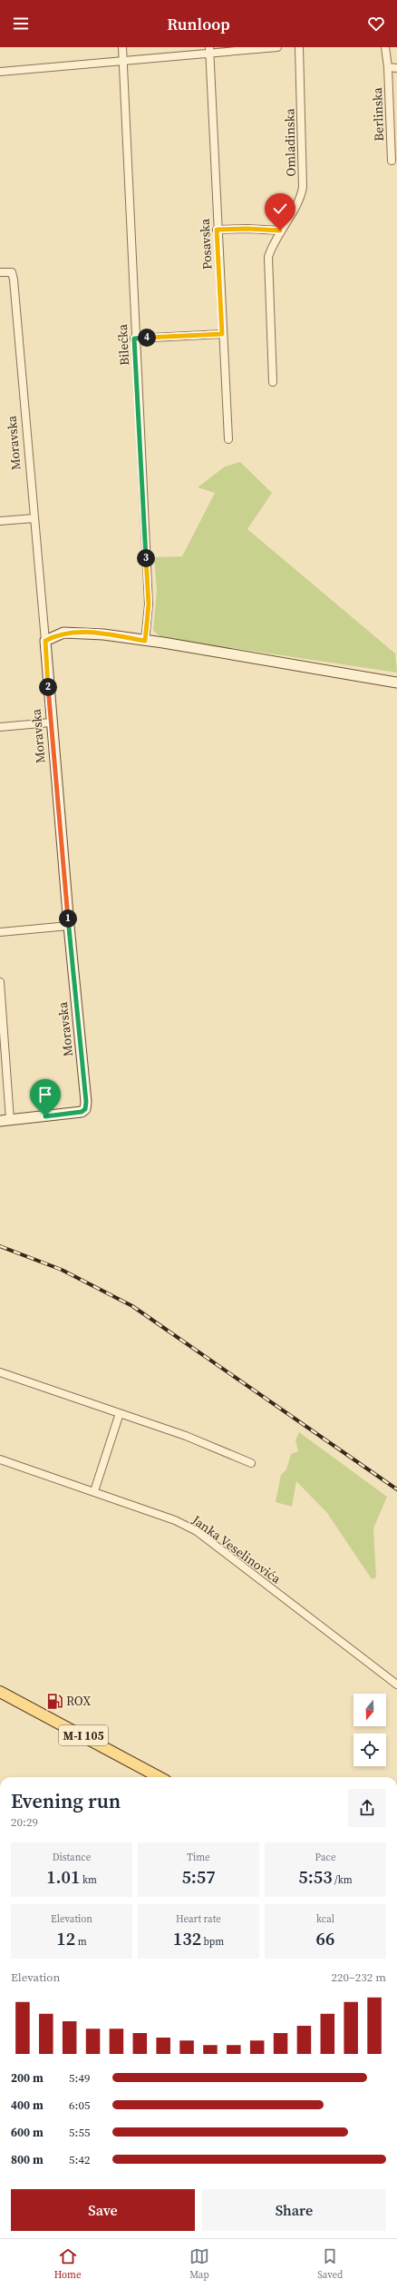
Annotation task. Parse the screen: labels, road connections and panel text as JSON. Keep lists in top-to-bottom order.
{
  "streets": {
    "main road": ["M-I 105"],
    "street": [
      "Berlinska",
      "Omladinska",
      "Posavska",
      "Bilećka",
      "Moravska",
      "Janka Veselinovića"
    ]
  },
  "places": {
    "fuel station": ["ROX"]
  },
  "north": "bottom",
  "page": {
    "header": "Runloop",
    "pins": [
      "4",
      "3",
      "2",
      "1"
    ],
    "heading": ["Evening run", "20:29"],
    "stats": [
      ["Distance", "1.01 km"],
      ["Time", "5:57"],
      ["Pace", "5:53 /km"],
      ["Elevation", "12 m"],
      ["Heart rate", "132 bpm"],
      ["kcal", "66"]
    ],
    "chart": ["Elevation", "220–232 m"],
    "list": [
      {
        "name": "200 m",
        "note": "5:49"
      },
      {
        "name": "400 m",
        "note": "6:05"
      },
      {
        "name": "600 m",
        "note": "5:55"
      },
      {
        "name": "800 m",
        "note": "5:42"
      }
    ],
    "buttons": ["Save", "Share"],
    "tabs": ["Home", "Map", "Saved"]
  }
}
